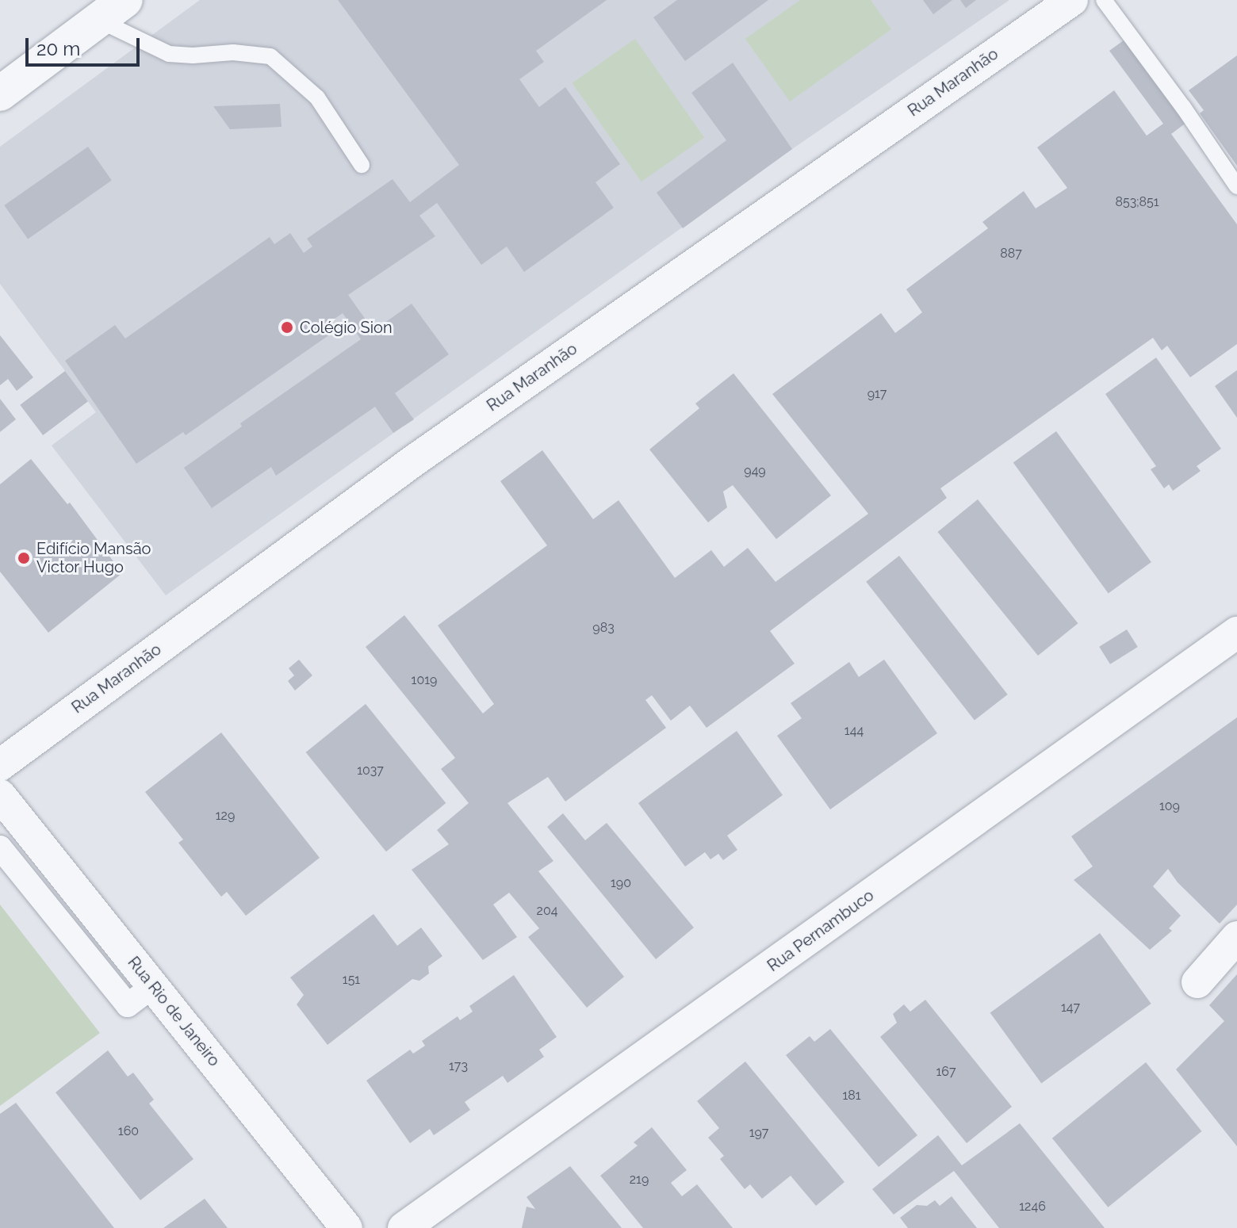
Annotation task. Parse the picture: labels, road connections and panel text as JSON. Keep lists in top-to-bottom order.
{
  "streets": {
    "street": ["Rua Maranhão", "Rua Pernambuco", "Rua Rio de Janeiro"]
  },
  "places": ["Colégio Sion", "Edifício Mansão Victor Hugo"],
  "house_numbers": [
    "853;851",
    "887",
    "917",
    "949",
    "983",
    "1019",
    "144",
    "1037",
    "109",
    "129",
    "190",
    "204",
    "151",
    "147",
    "173",
    "167",
    "181",
    "160",
    "197",
    "219",
    "1246"
  ],
  "scale_bar": "20 m"
}
